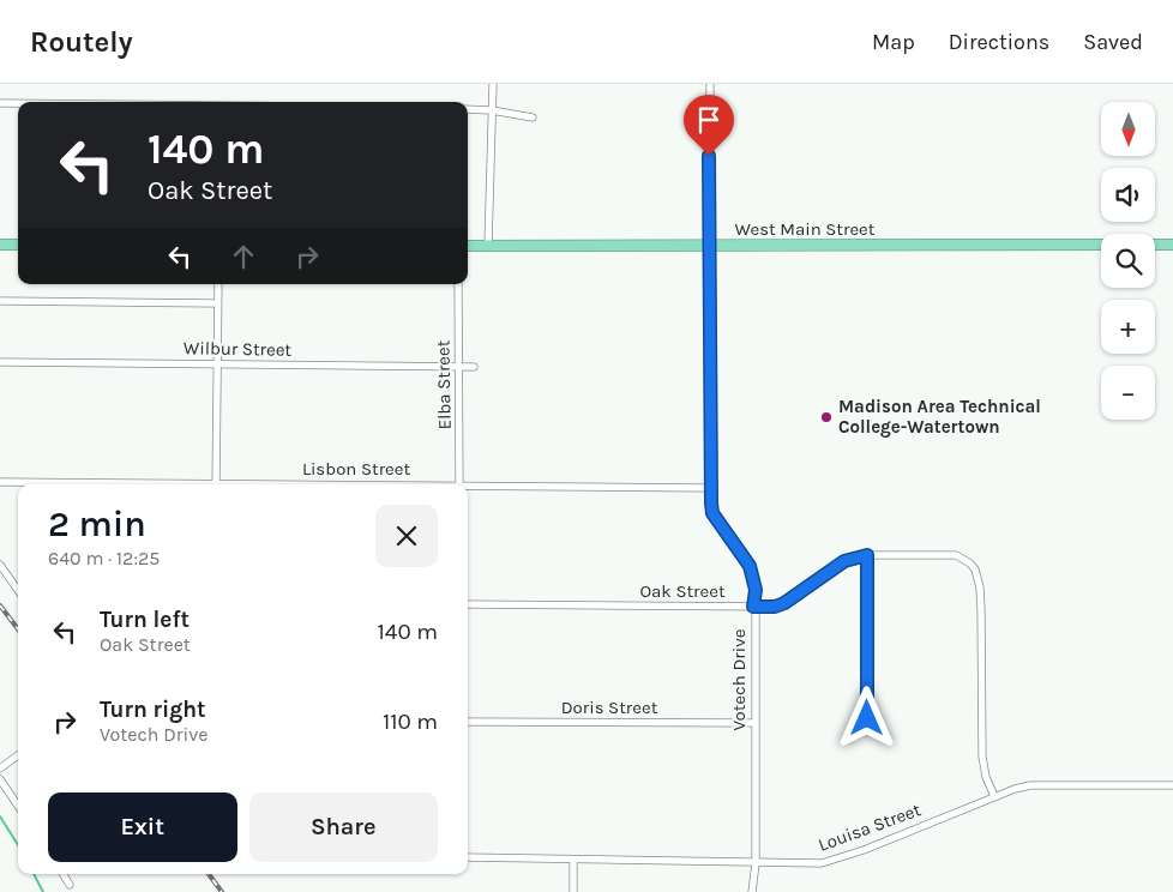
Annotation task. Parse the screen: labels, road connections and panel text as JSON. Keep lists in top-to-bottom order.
{
  "streets": {
    "main road": ["West Main Street"],
    "street": [
      "Wilbur Street",
      "Elba Street",
      "Lisbon Street",
      "Oak Street",
      "Votech Drive",
      "Doris Street",
      "Louisa Street"
    ]
  },
  "crossings": [
    ["West Main Street", "Votech Drive"],
    ["Wilbur Street", "Elba Street"],
    ["Lisbon Street", "Votech Drive"],
    ["Oak Street", "Votech Drive"],
    ["Oak Street", "Louisa Street"],
    ["Votech Drive", "Doris Street"],
    ["Votech Drive", "Louisa Street"]
  ],
  "places": ["Madison Area Technical College-Watertown"],
  "north": "bottom",
  "page": {
    "header": "Routely",
    "nav": ["Map", "Directions", "Saved"],
    "map_buttons": ["+", "−"],
    "turn": ["140 m", "Oak Street"],
    "heading": ["2 min", "640 m · 12:25"],
    "list": [
      {
        "name": "Turn left",
        "note": "Oak Street",
        "value": "140 m"
      },
      {
        "name": "Turn right",
        "note": "Votech Drive",
        "value": "110 m"
      }
    ],
    "buttons": ["Exit", "Share"]
  }
}
